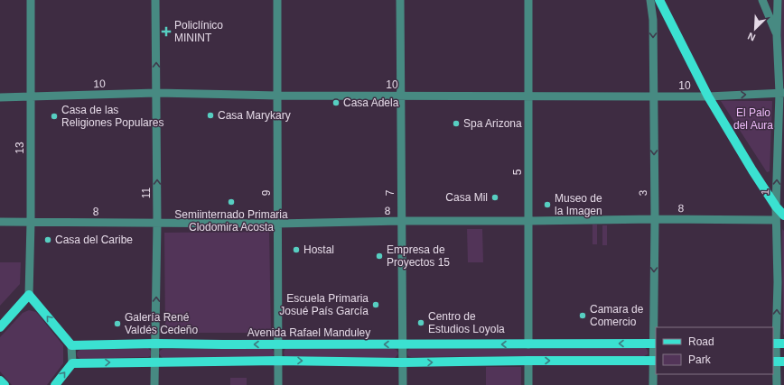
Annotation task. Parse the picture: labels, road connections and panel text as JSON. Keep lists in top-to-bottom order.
{
  "streets": {
    "main road": ["Avenida Rafael Manduley"],
    "street": [
      "10",
      "13",
      "5",
      "1",
      "11",
      "9",
      "7",
      "3",
      "8"
    ]
  },
  "crossings": [
    ["10", "13"],
    ["10", "5"],
    ["10", "1"],
    ["10", "11"],
    ["10", "9"],
    ["10", "7"],
    ["10", "3"],
    ["13", "8"],
    ["5", "8"],
    ["5", "Avenida Rafael Manduley"],
    ["11", "8"],
    ["11", "Avenida Rafael Manduley"],
    ["9", "8"],
    ["9", "Avenida Rafael Manduley"],
    ["7", "8"],
    ["7", "Avenida Rafael Manduley"],
    ["3", "8"],
    ["3", "Avenida Rafael Manduley"]
  ],
  "one_way": ["1", "11", "3"],
  "parks": ["El Palo del Aura"],
  "places": {
    "health": ["Policlínico MININT"],
    "other": [
      "Casa Adela",
      "Casa Marykary",
      "Casa de las Religiones Populares",
      "Spa Arizona",
      "Casa Mil",
      "Semiinternado Primaria Clodomira Acosta",
      "Museo de la Imagen",
      "Casa del Caribe",
      "Hostal",
      "Empresa de Proyectos 15",
      "Escuela Primaria Josué País García",
      "Camara de Comercio",
      "Centro de Estudios Loyola",
      "Galería René Valdés Cedeño"
    ]
  },
  "legend": ["Road", "Park"],
  "north": "bottom left"
}
